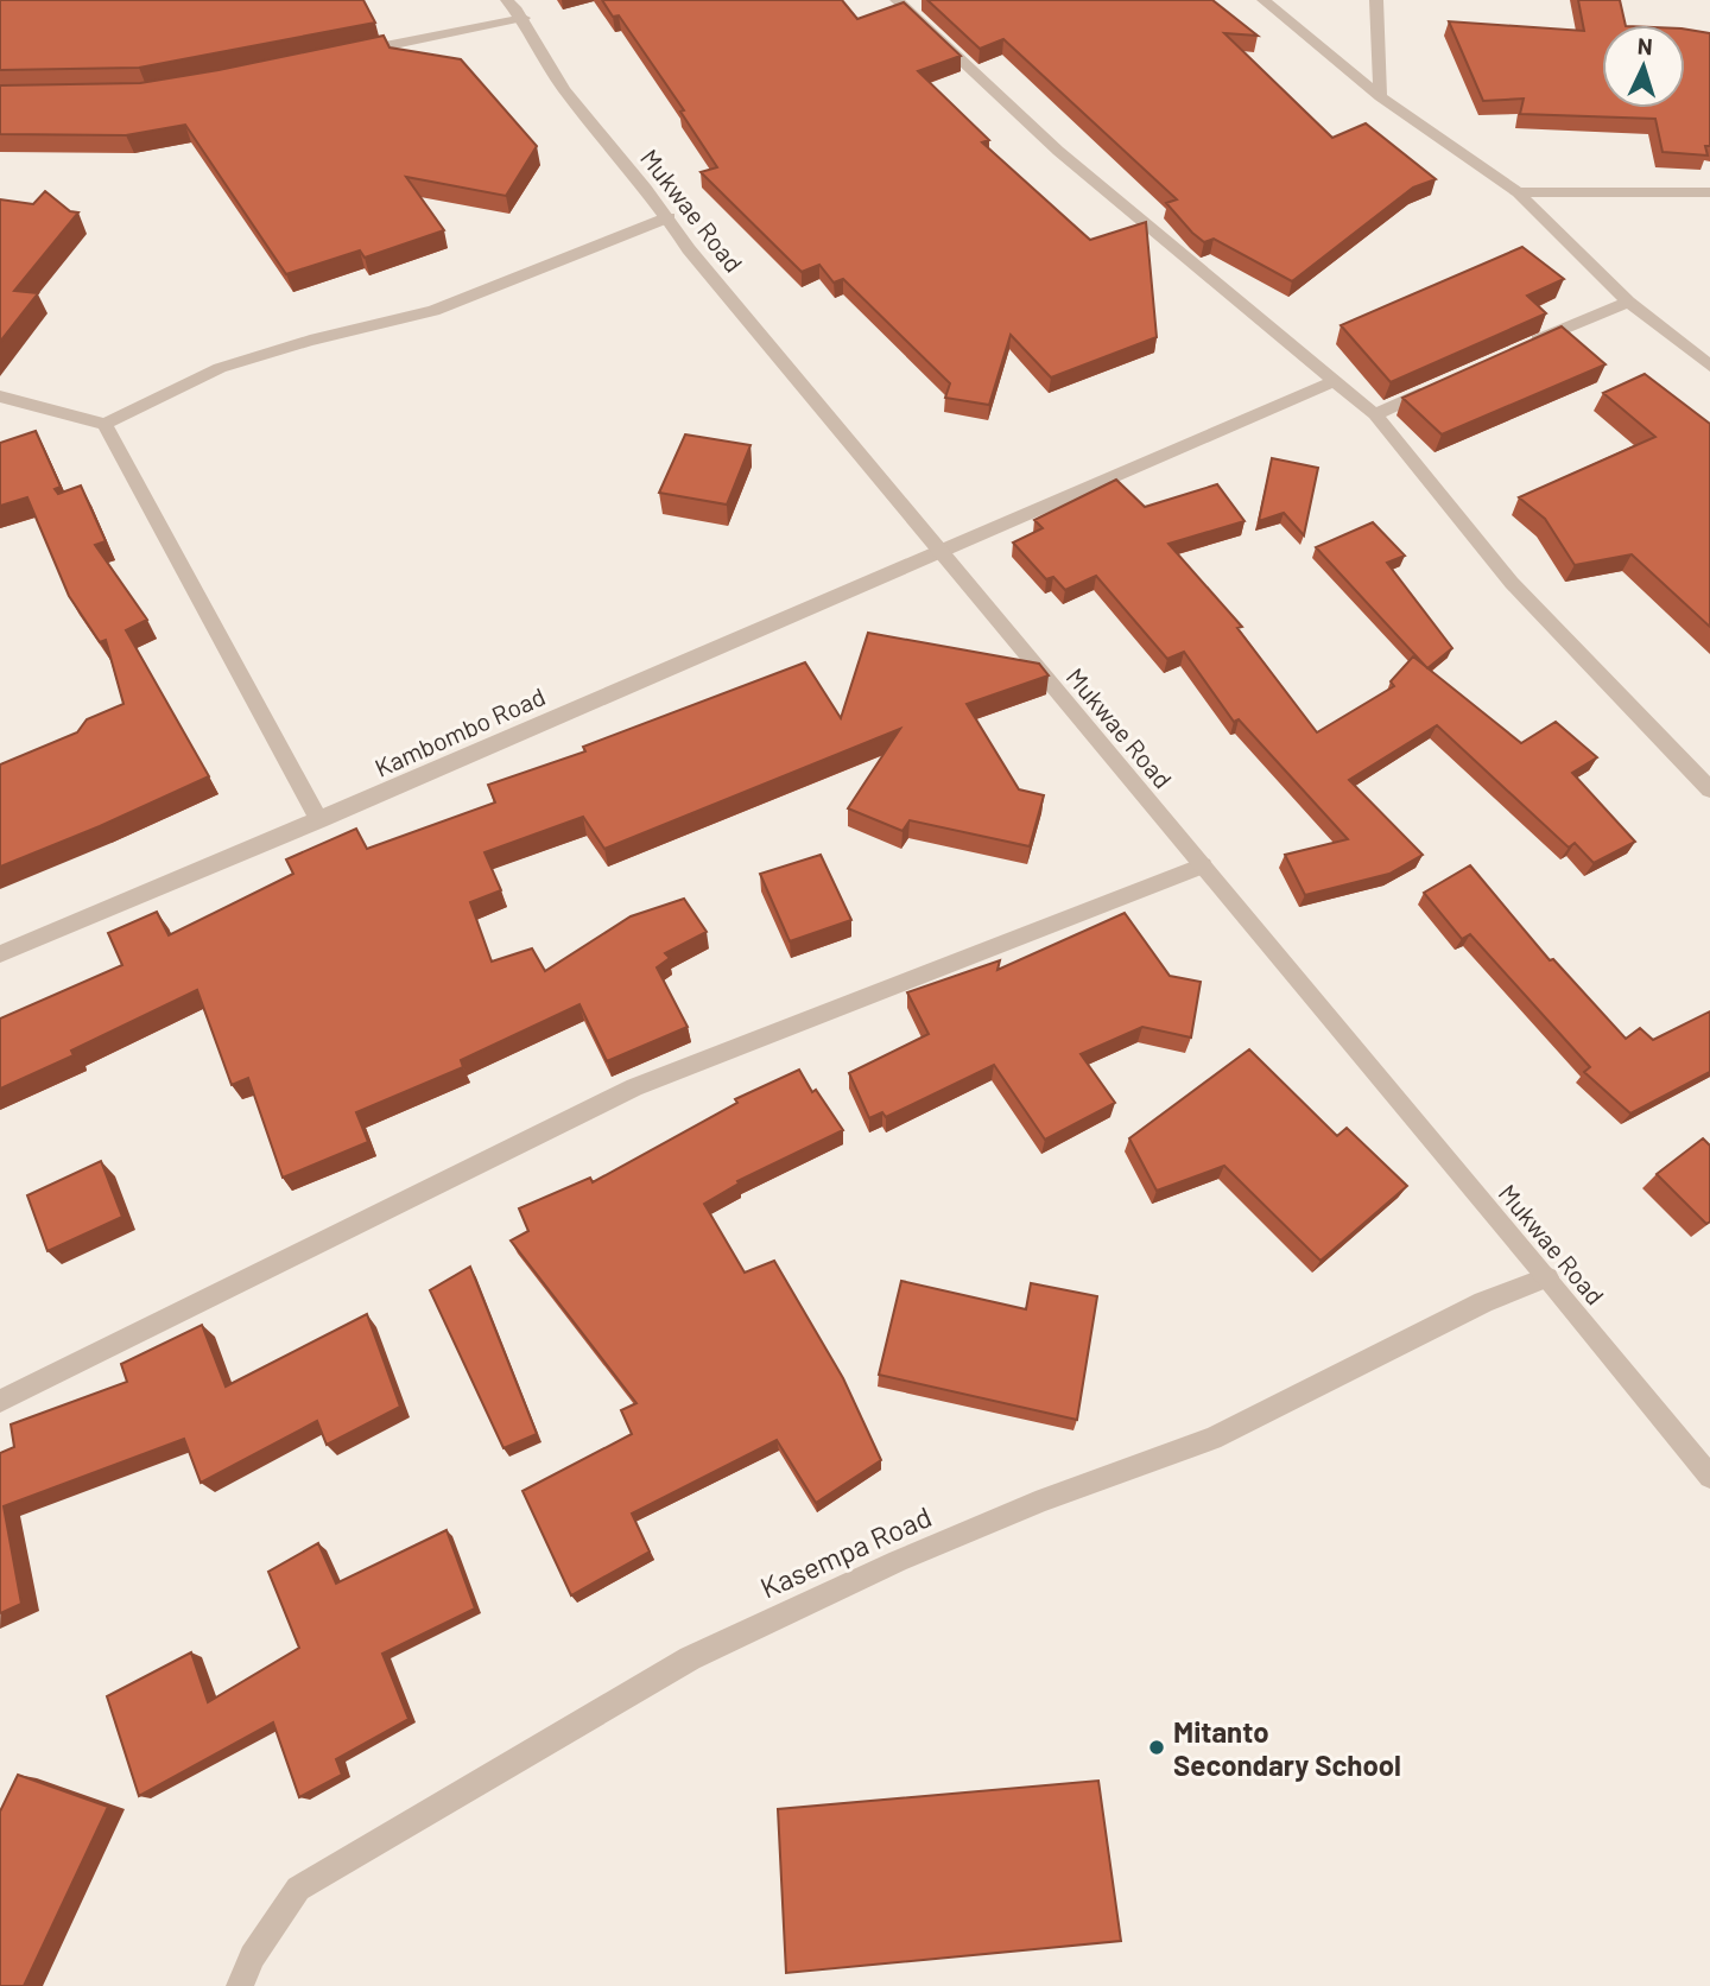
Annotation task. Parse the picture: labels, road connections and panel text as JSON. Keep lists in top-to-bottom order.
{
  "streets": {
    "street": ["Mukwae Road", "Kambombo Road", "Kasempa Road"]
  },
  "crossings": [
    ["Mukwae Road", "Kambombo Road"],
    ["Mukwae Road", "Kasempa Road"]
  ],
  "places": ["Mitanto Secondary School"],
  "north": "top"
}
